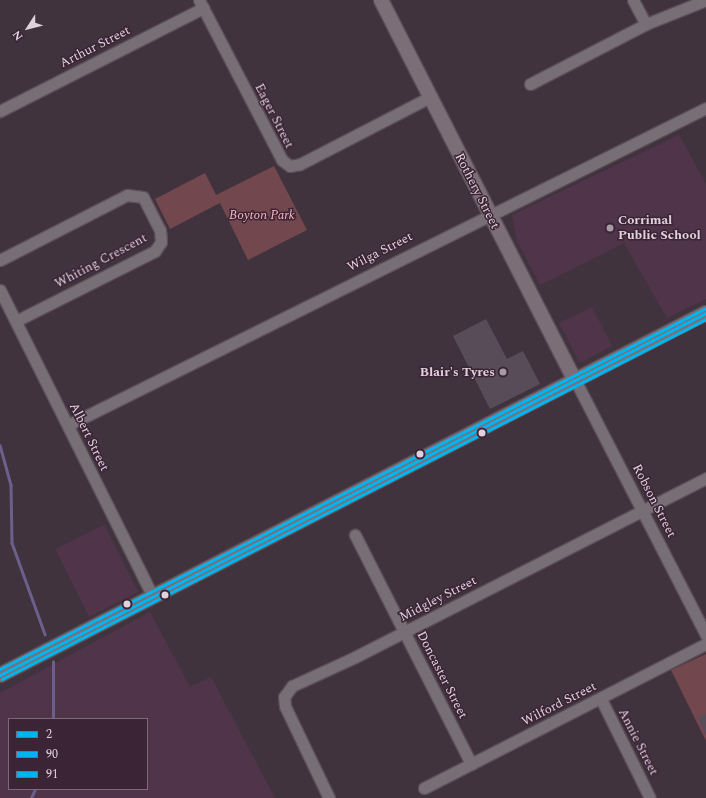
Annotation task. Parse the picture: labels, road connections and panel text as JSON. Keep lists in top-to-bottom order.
{
  "streets": {
    "main road": ["Rothery Street"],
    "street": [
      "Arthur Street",
      "Eager Street",
      "Wilga Street",
      "Whiting Crescent",
      "Albert Street",
      "Robson Street",
      "Midgley Street",
      "Doncaster Street",
      "Wilford Street",
      "Annie Street"
    ]
  },
  "crossings": [
    ["Arthur Street", "Eager Street"],
    ["Eager Street", "Rothery Street"],
    ["Rothery Street", "Wilga Street"],
    ["Rothery Street", "Robson Street"],
    ["Wilga Street", "Albert Street"],
    ["Whiting Crescent", "Albert Street"],
    ["Robson Street", "Midgley Street"],
    ["Midgley Street", "Doncaster Street"],
    ["Doncaster Street", "Wilford Street"],
    ["Wilford Street", "Annie Street"]
  ],
  "parks": ["Boyton Park"],
  "places": ["Corrimal Public School", "Blair's Tyres"],
  "lines": ["transit line 91", "transit line 2", "transit line 90"],
  "legend": ["2", "90", "91"],
  "north": "bottom left"
}
